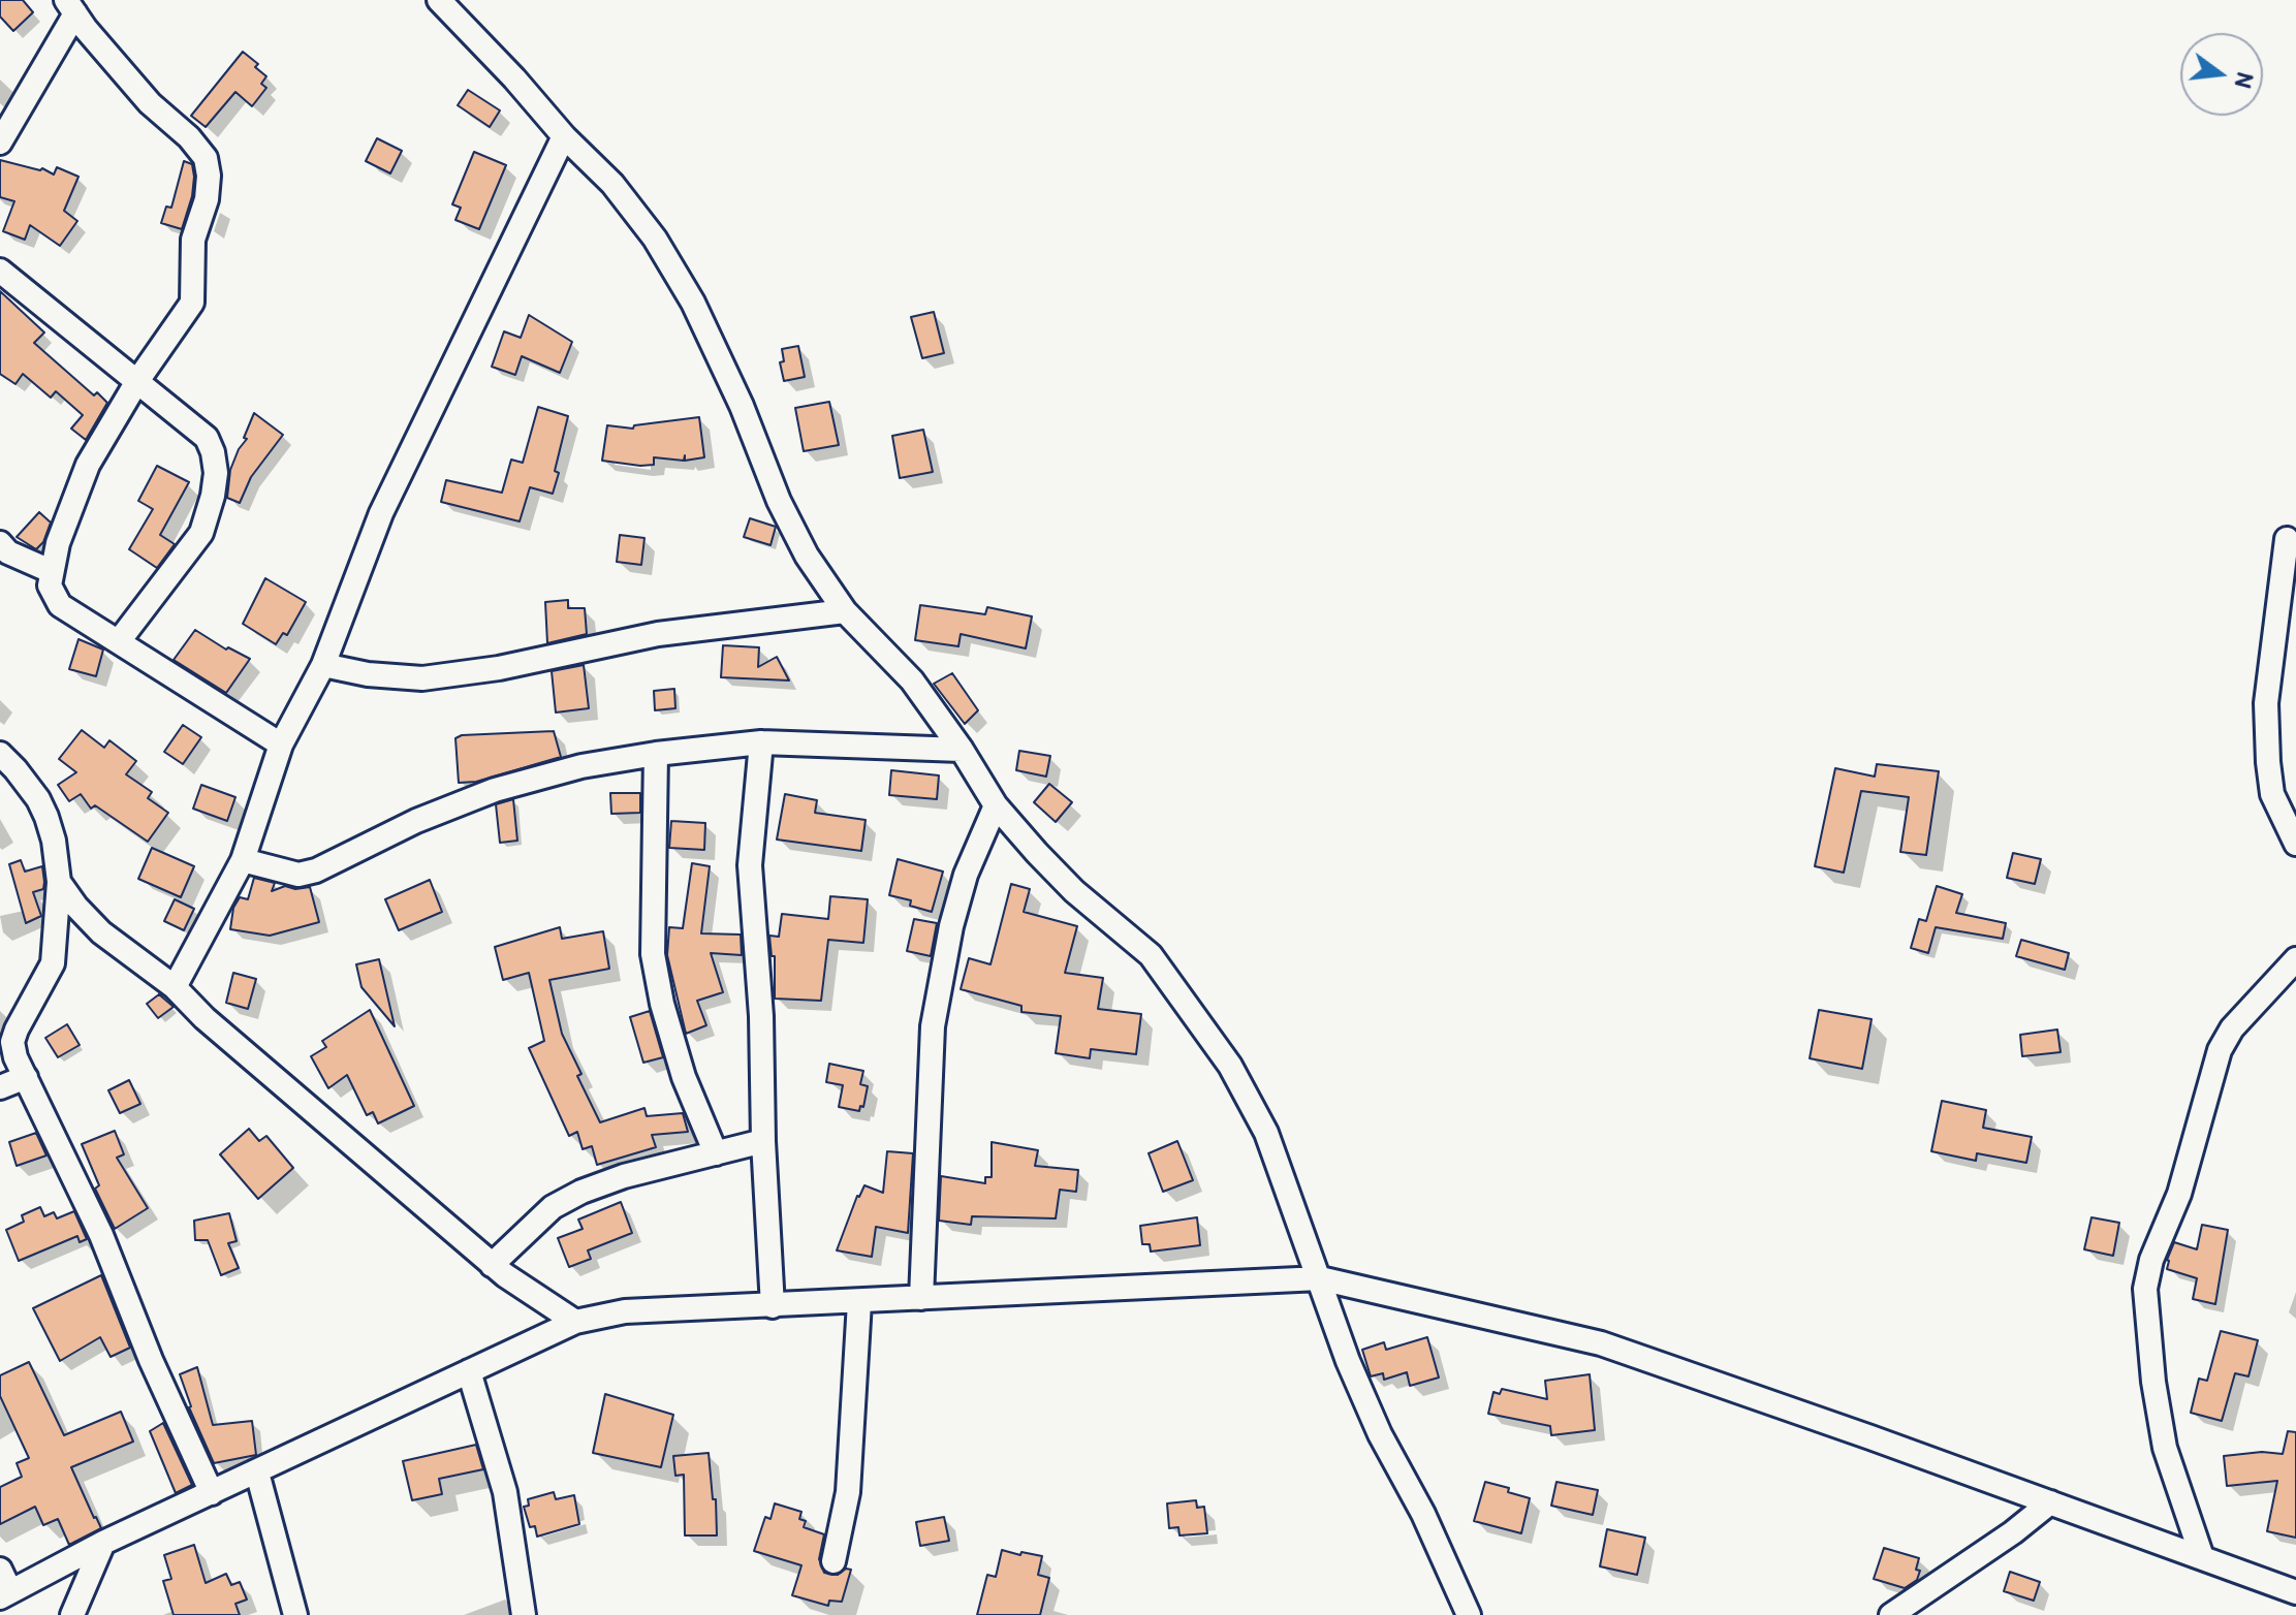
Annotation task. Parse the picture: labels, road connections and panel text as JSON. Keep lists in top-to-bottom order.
{
  "north": "right"
}
